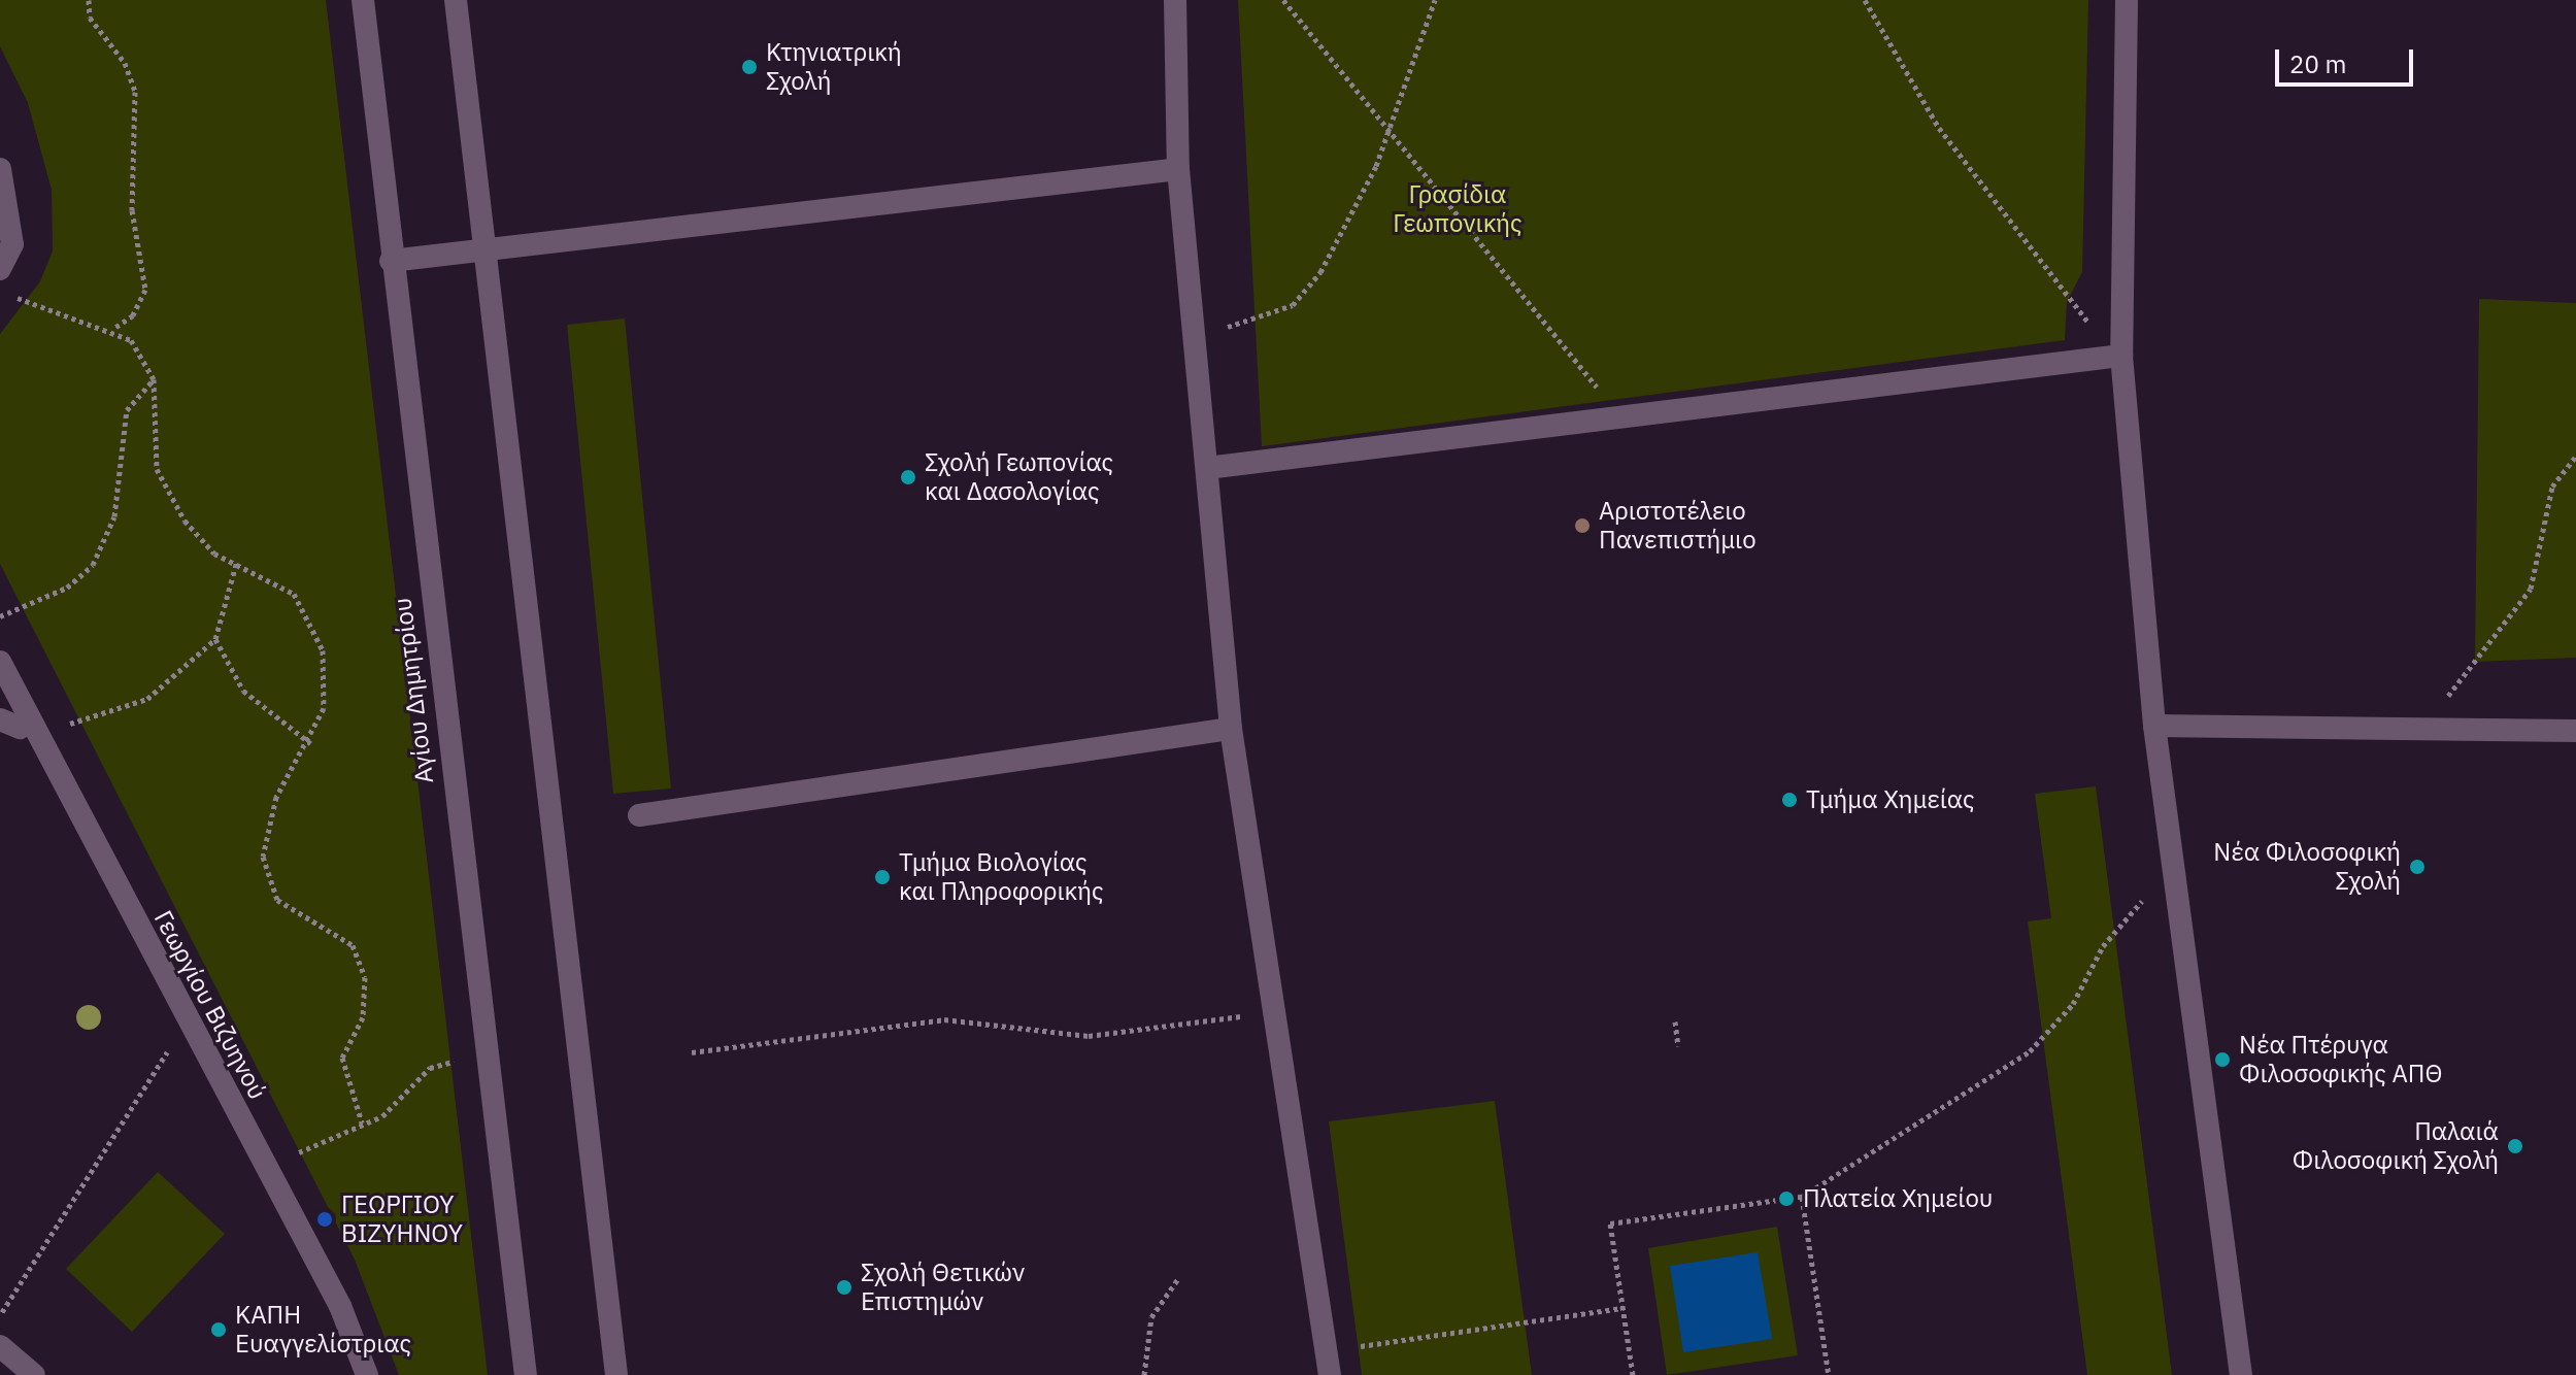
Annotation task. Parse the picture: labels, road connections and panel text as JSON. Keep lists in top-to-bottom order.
{
  "streets": {
    "main road": ["Αγίου Δημητρίου", "Γεωργίου Βιζυηνού"]
  },
  "parks": ["Γρασίδια Γεωπονικής"],
  "places": [
    "Κτηνιατρική Σχολή",
    "Σχολή Γεωπονίας και Δασολογίας",
    "Αριστοτέλειο Πανεπιστήμιο",
    "Τμήμα Χημείας",
    "Νέα Φιλοσοφική Σχολή",
    "Τμήμα Βιολογίας και Πληροφορικής",
    "Νέα Πτέρυγα Φιλοσοφικής ΑΠΘ",
    "Παλαιά Φιλοσοφική Σχολή",
    "Πλατεία Χημείου",
    "ΓΕΩΡΓΙΟΥ ΒΙΖΥΗΝΟΥ",
    "Σχολή Θετικών Επιστημών",
    "ΚΑΠΗ Ευαγγελίστριας"
  ],
  "scale_bar": "20 m"
}
